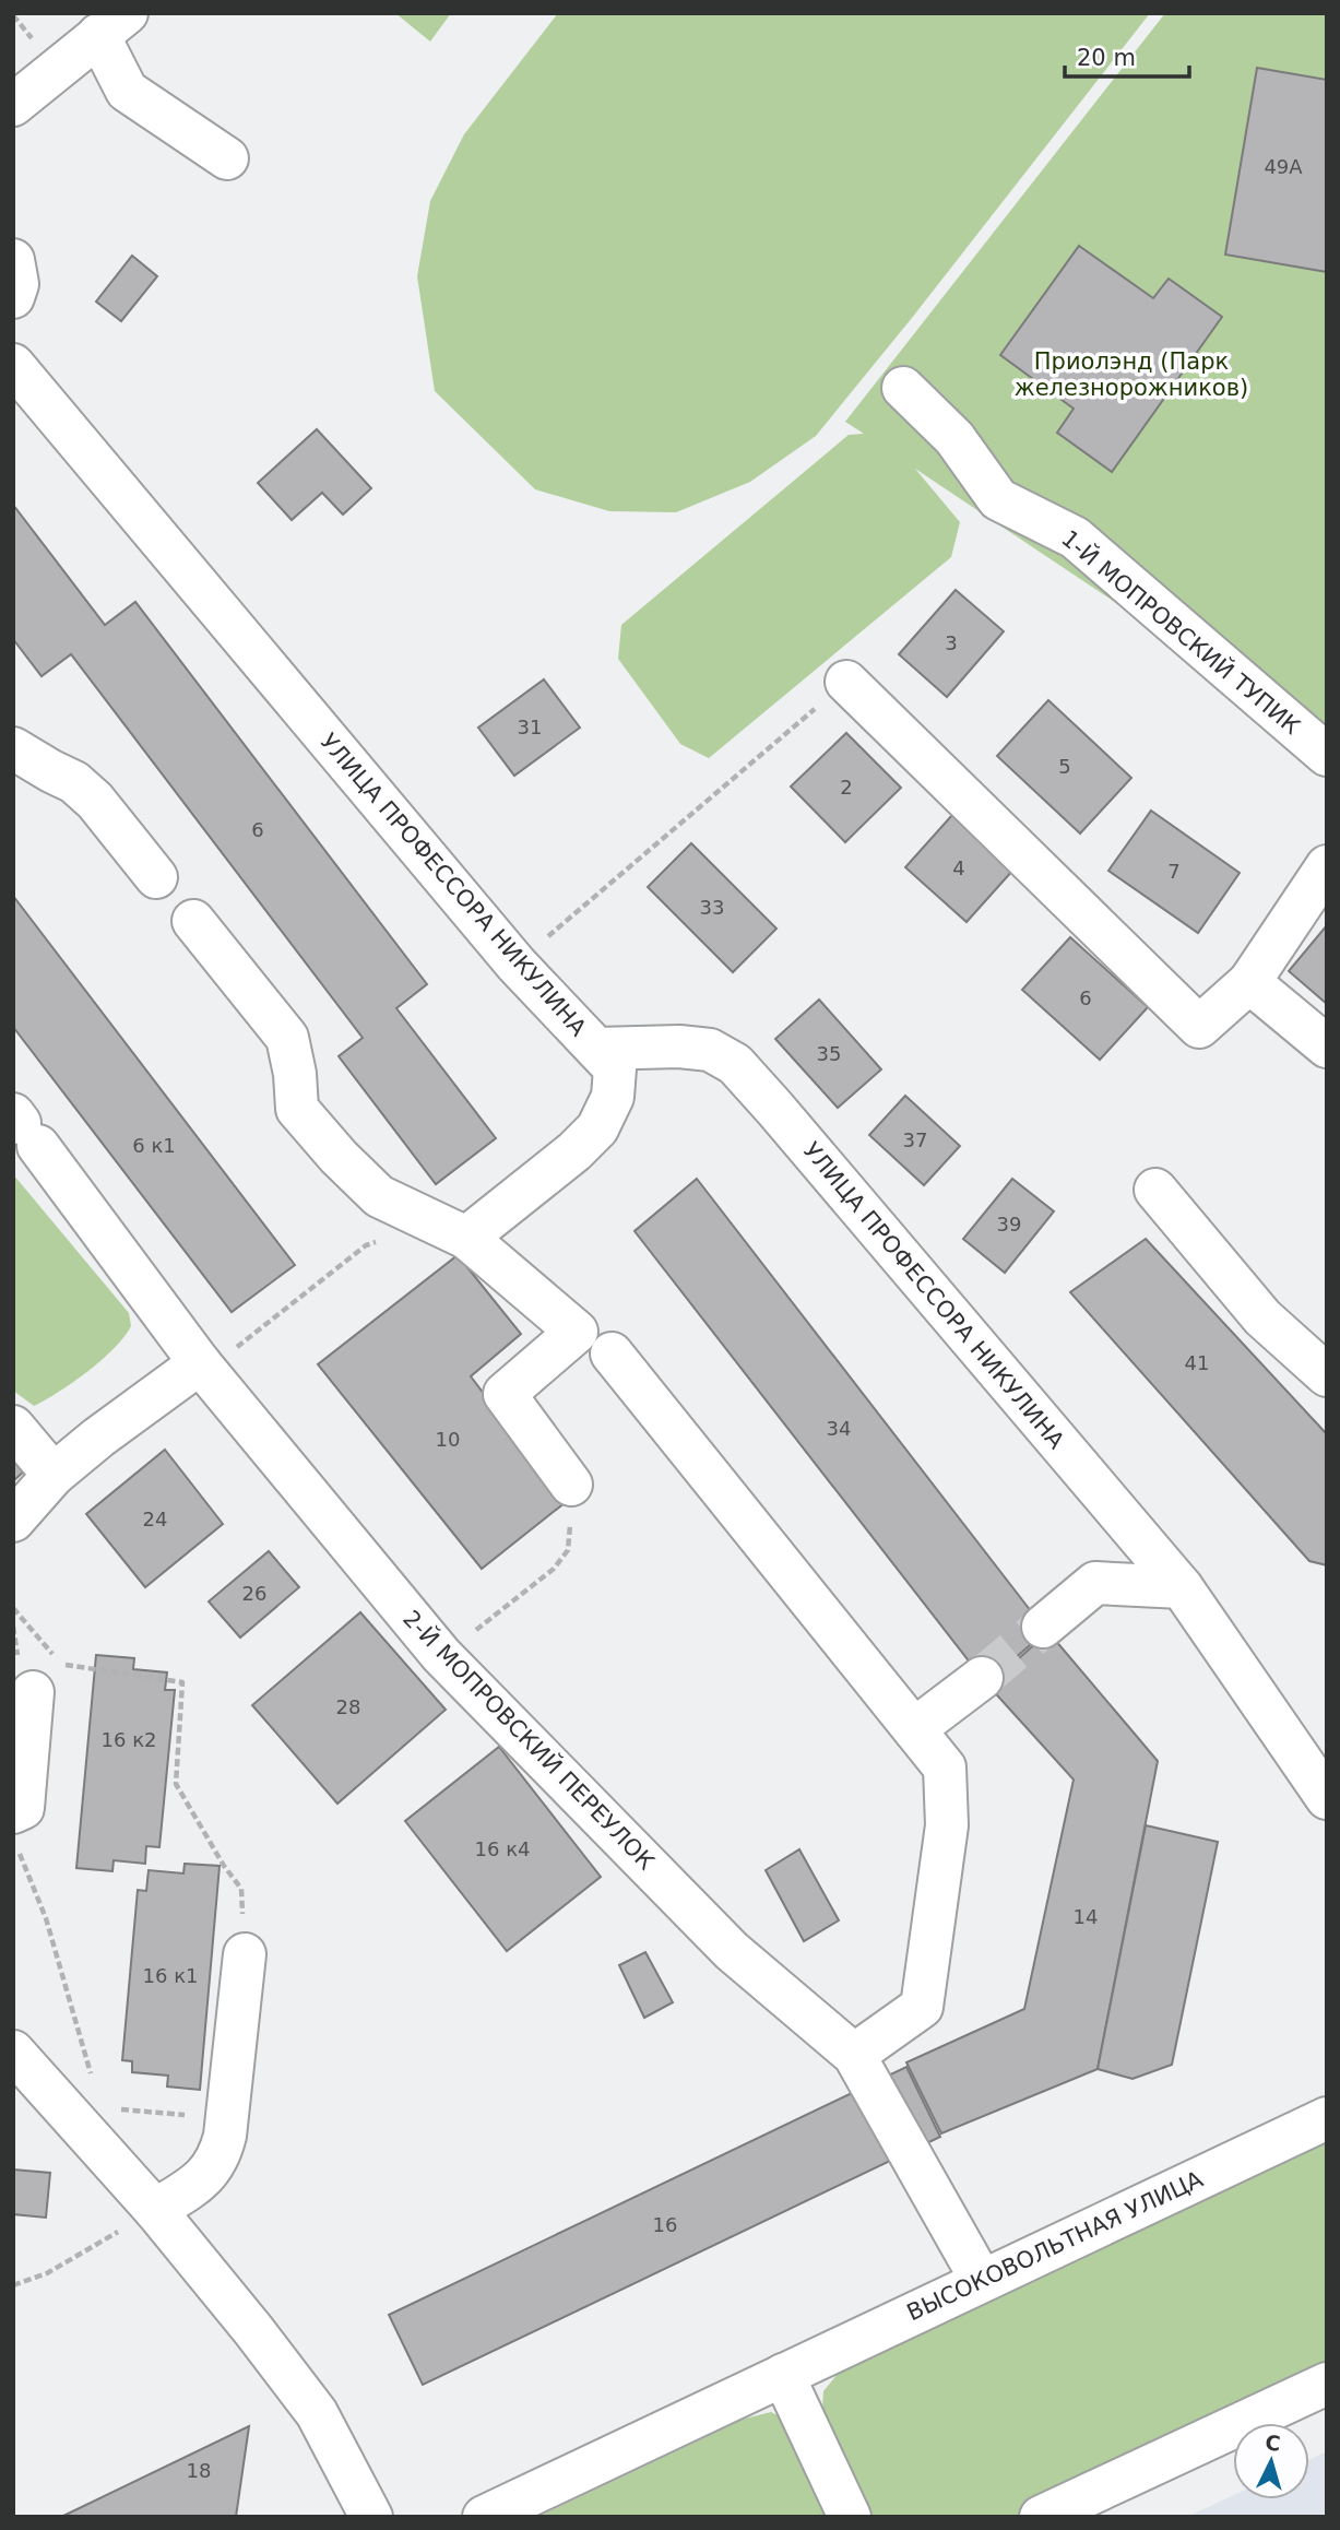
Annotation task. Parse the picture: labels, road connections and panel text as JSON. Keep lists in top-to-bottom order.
{
  "streets": {
    "street": [
      "1-Й МОПРОВСКИЙ ТУПИК",
      "УЛИЦА ПРОФЕССОРА НИКУЛИНА",
      "2-Й МОПРОВСКИЙ ПЕРЕУЛОК",
      "ВЫСОКОВОЛЬТНАЯ УЛИЦА"
    ]
  },
  "parks": ["Приолэнд (Парк железнорожников)"],
  "house_numbers": [
    "49А",
    "3",
    "31",
    "5",
    "2",
    "6",
    "4",
    "7",
    "33",
    "6",
    "35",
    "37",
    "6 к1",
    "39",
    "41",
    "34",
    "10",
    "24",
    "26",
    "28",
    "16 к2",
    "16 к4",
    "14",
    "16 к1",
    "16",
    "18"
  ],
  "scale_bar": "20 m",
  "north": "top"
}
